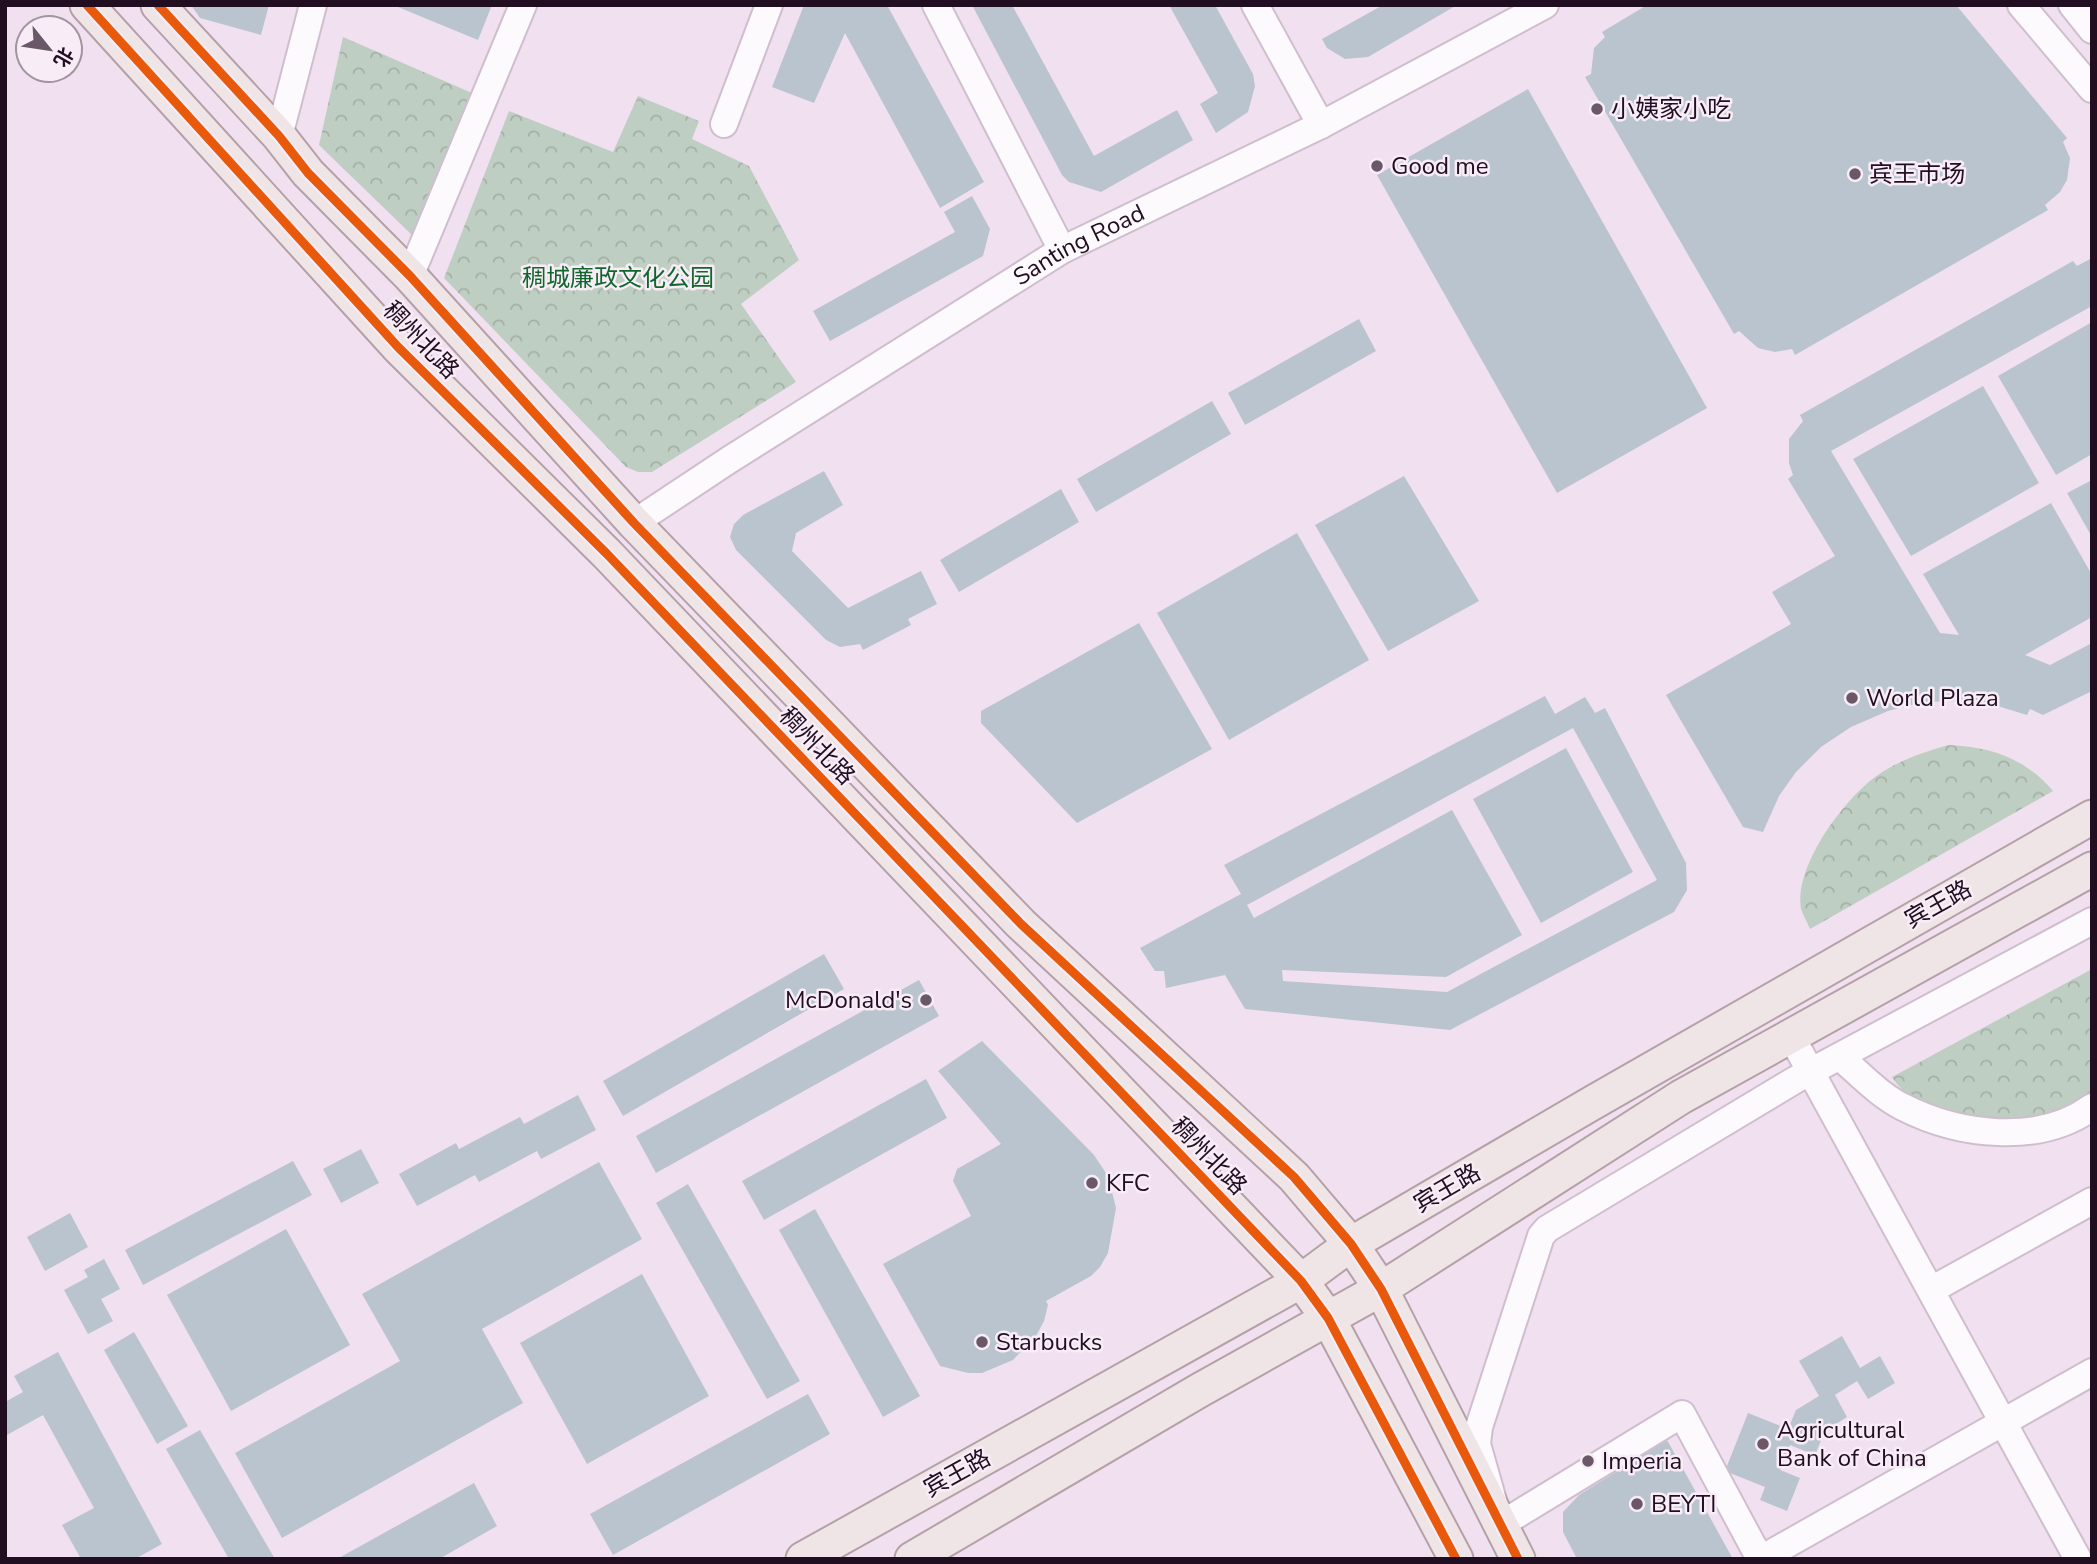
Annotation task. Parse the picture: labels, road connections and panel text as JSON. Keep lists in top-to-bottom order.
{
  "streets": {
    "main road": ["稠州北路", "宾王路"],
    "street": ["Santing Road"]
  },
  "crossings": [
    ["Santing Road", "稠州北路"],
    ["稠州北路", "宾王路"]
  ],
  "parks": ["稠城廉政文化公园"],
  "places": [
    "小姨家小吃",
    "Good me",
    "宾王市场",
    "World Plaza",
    "McDonald's",
    "KFC",
    "Starbucks",
    "Agricultural Bank of China",
    "Imperia",
    "BEYTI"
  ],
  "north": "bottom right"
}
